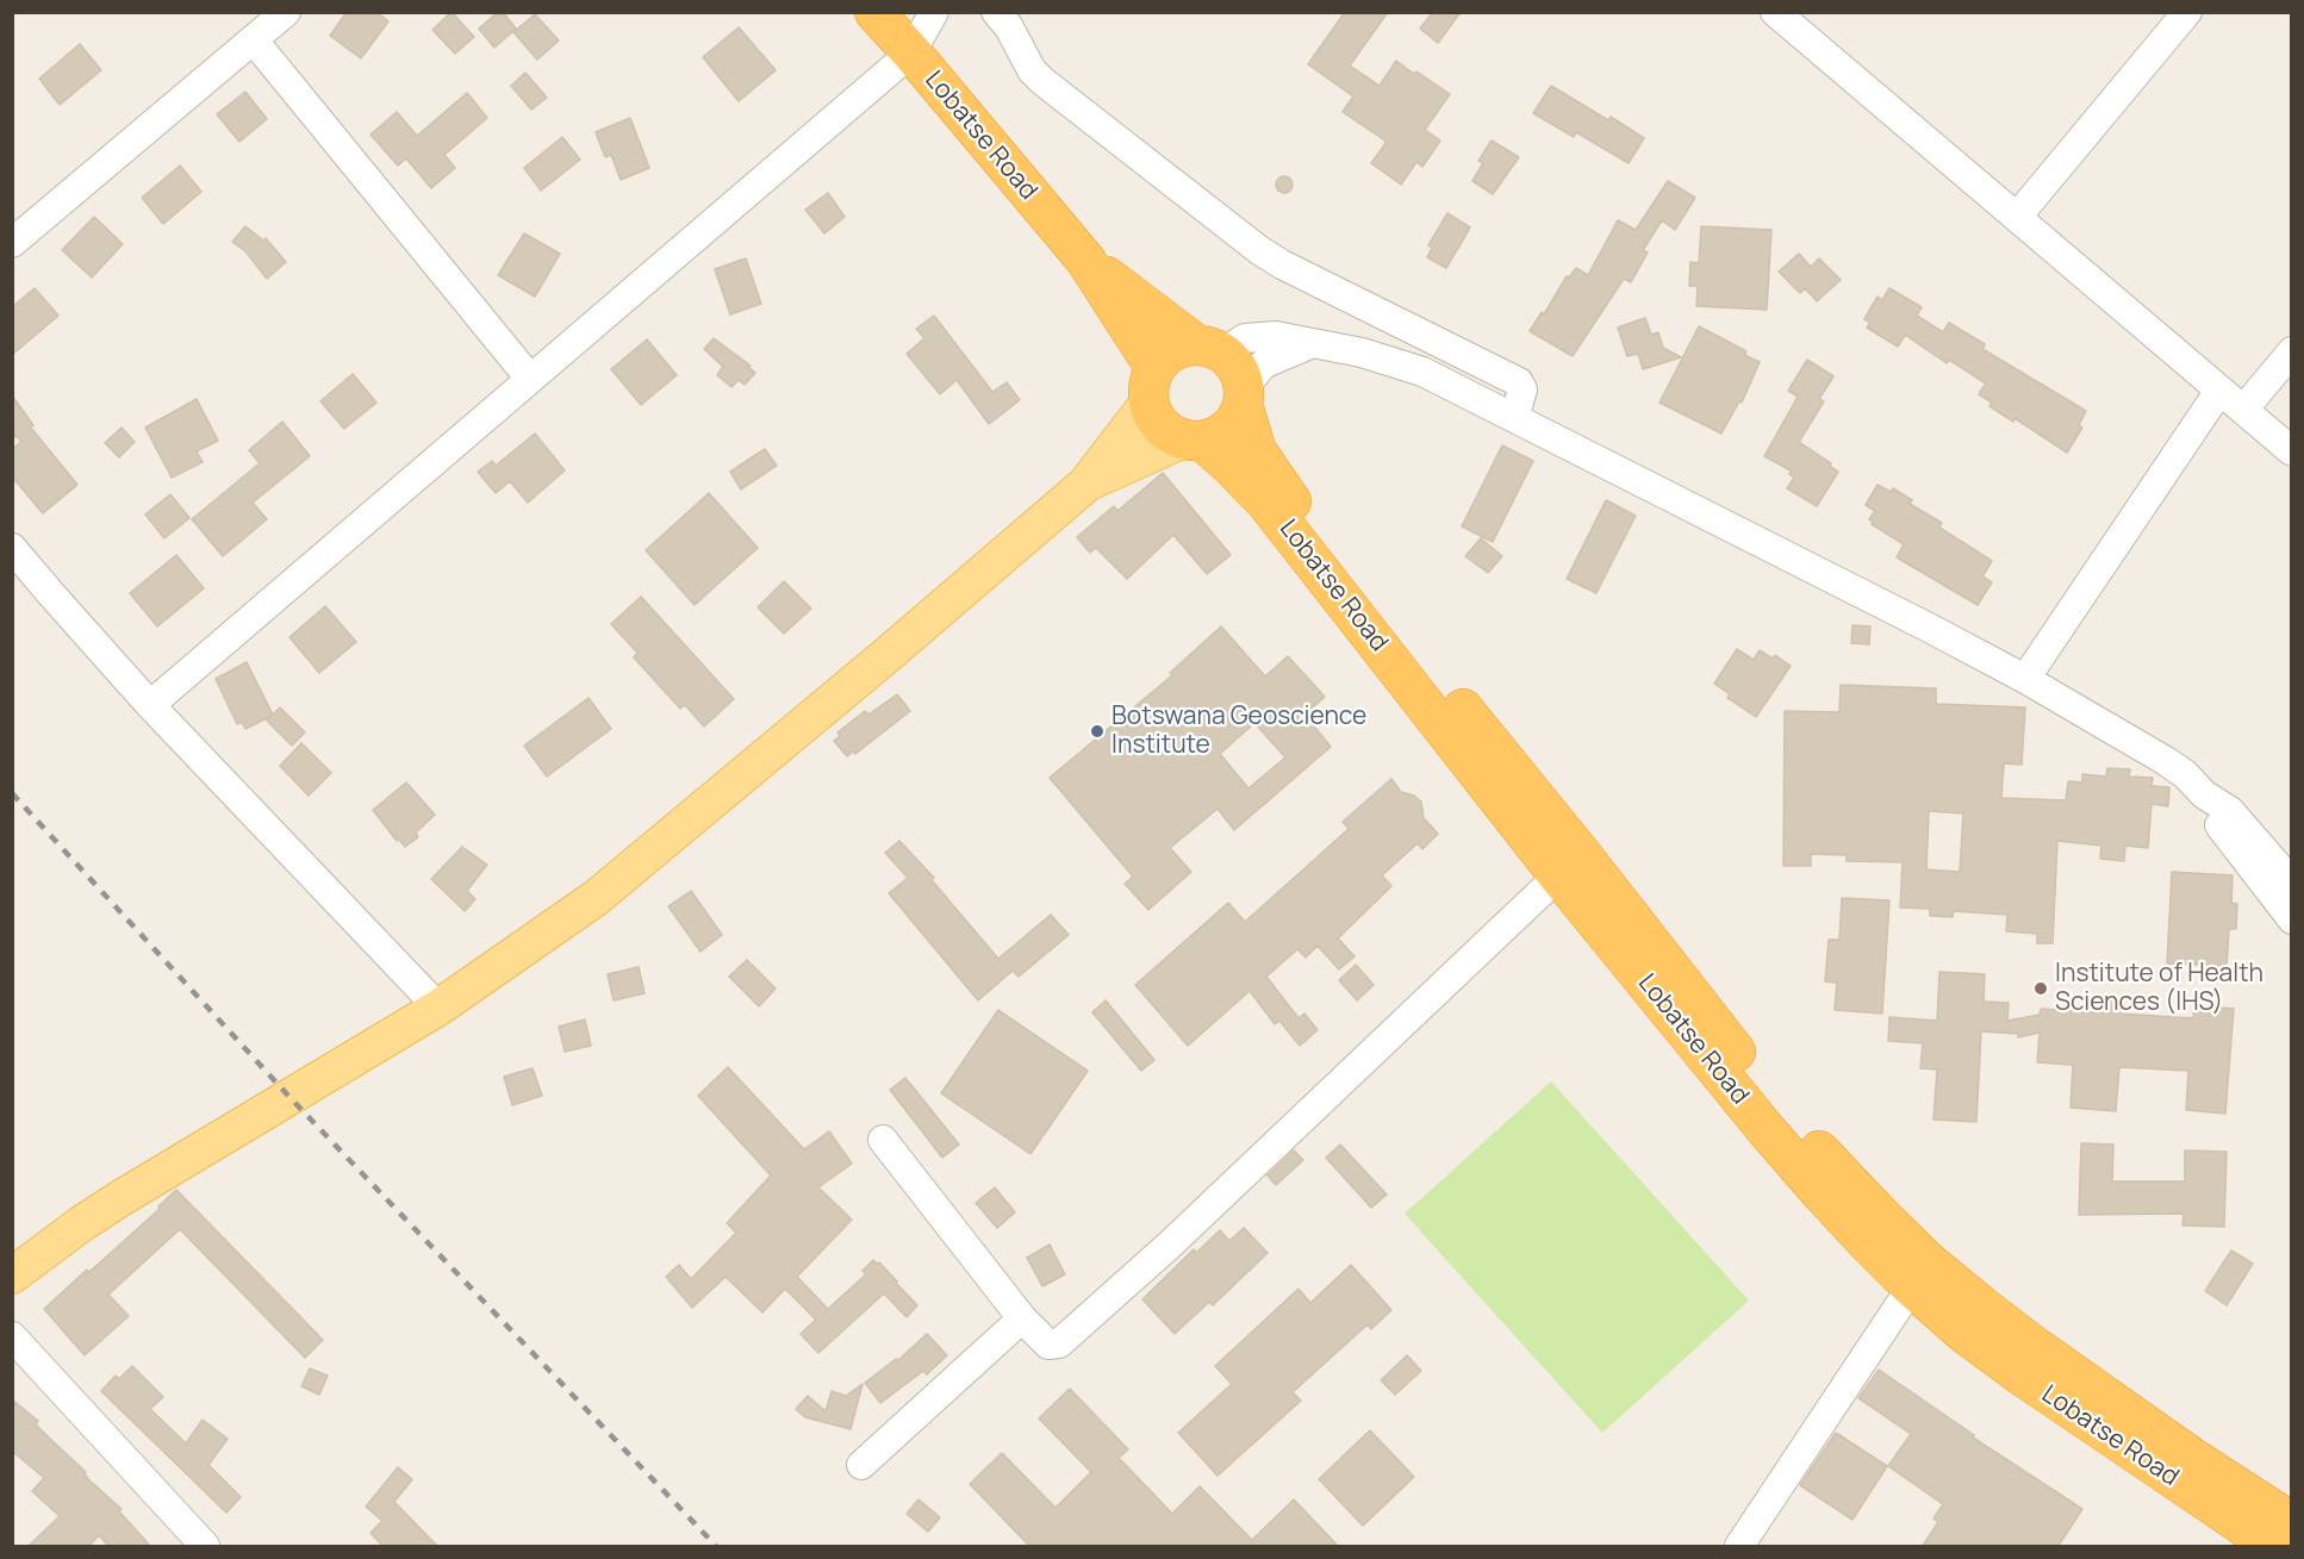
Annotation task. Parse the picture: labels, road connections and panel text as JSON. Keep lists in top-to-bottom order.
{
  "streets": {
    "highway": ["Lobatse Road"]
  },
  "places": ["Botswana Geoscience Institute", "Institute of Health Sciences (IHS)"]
}
